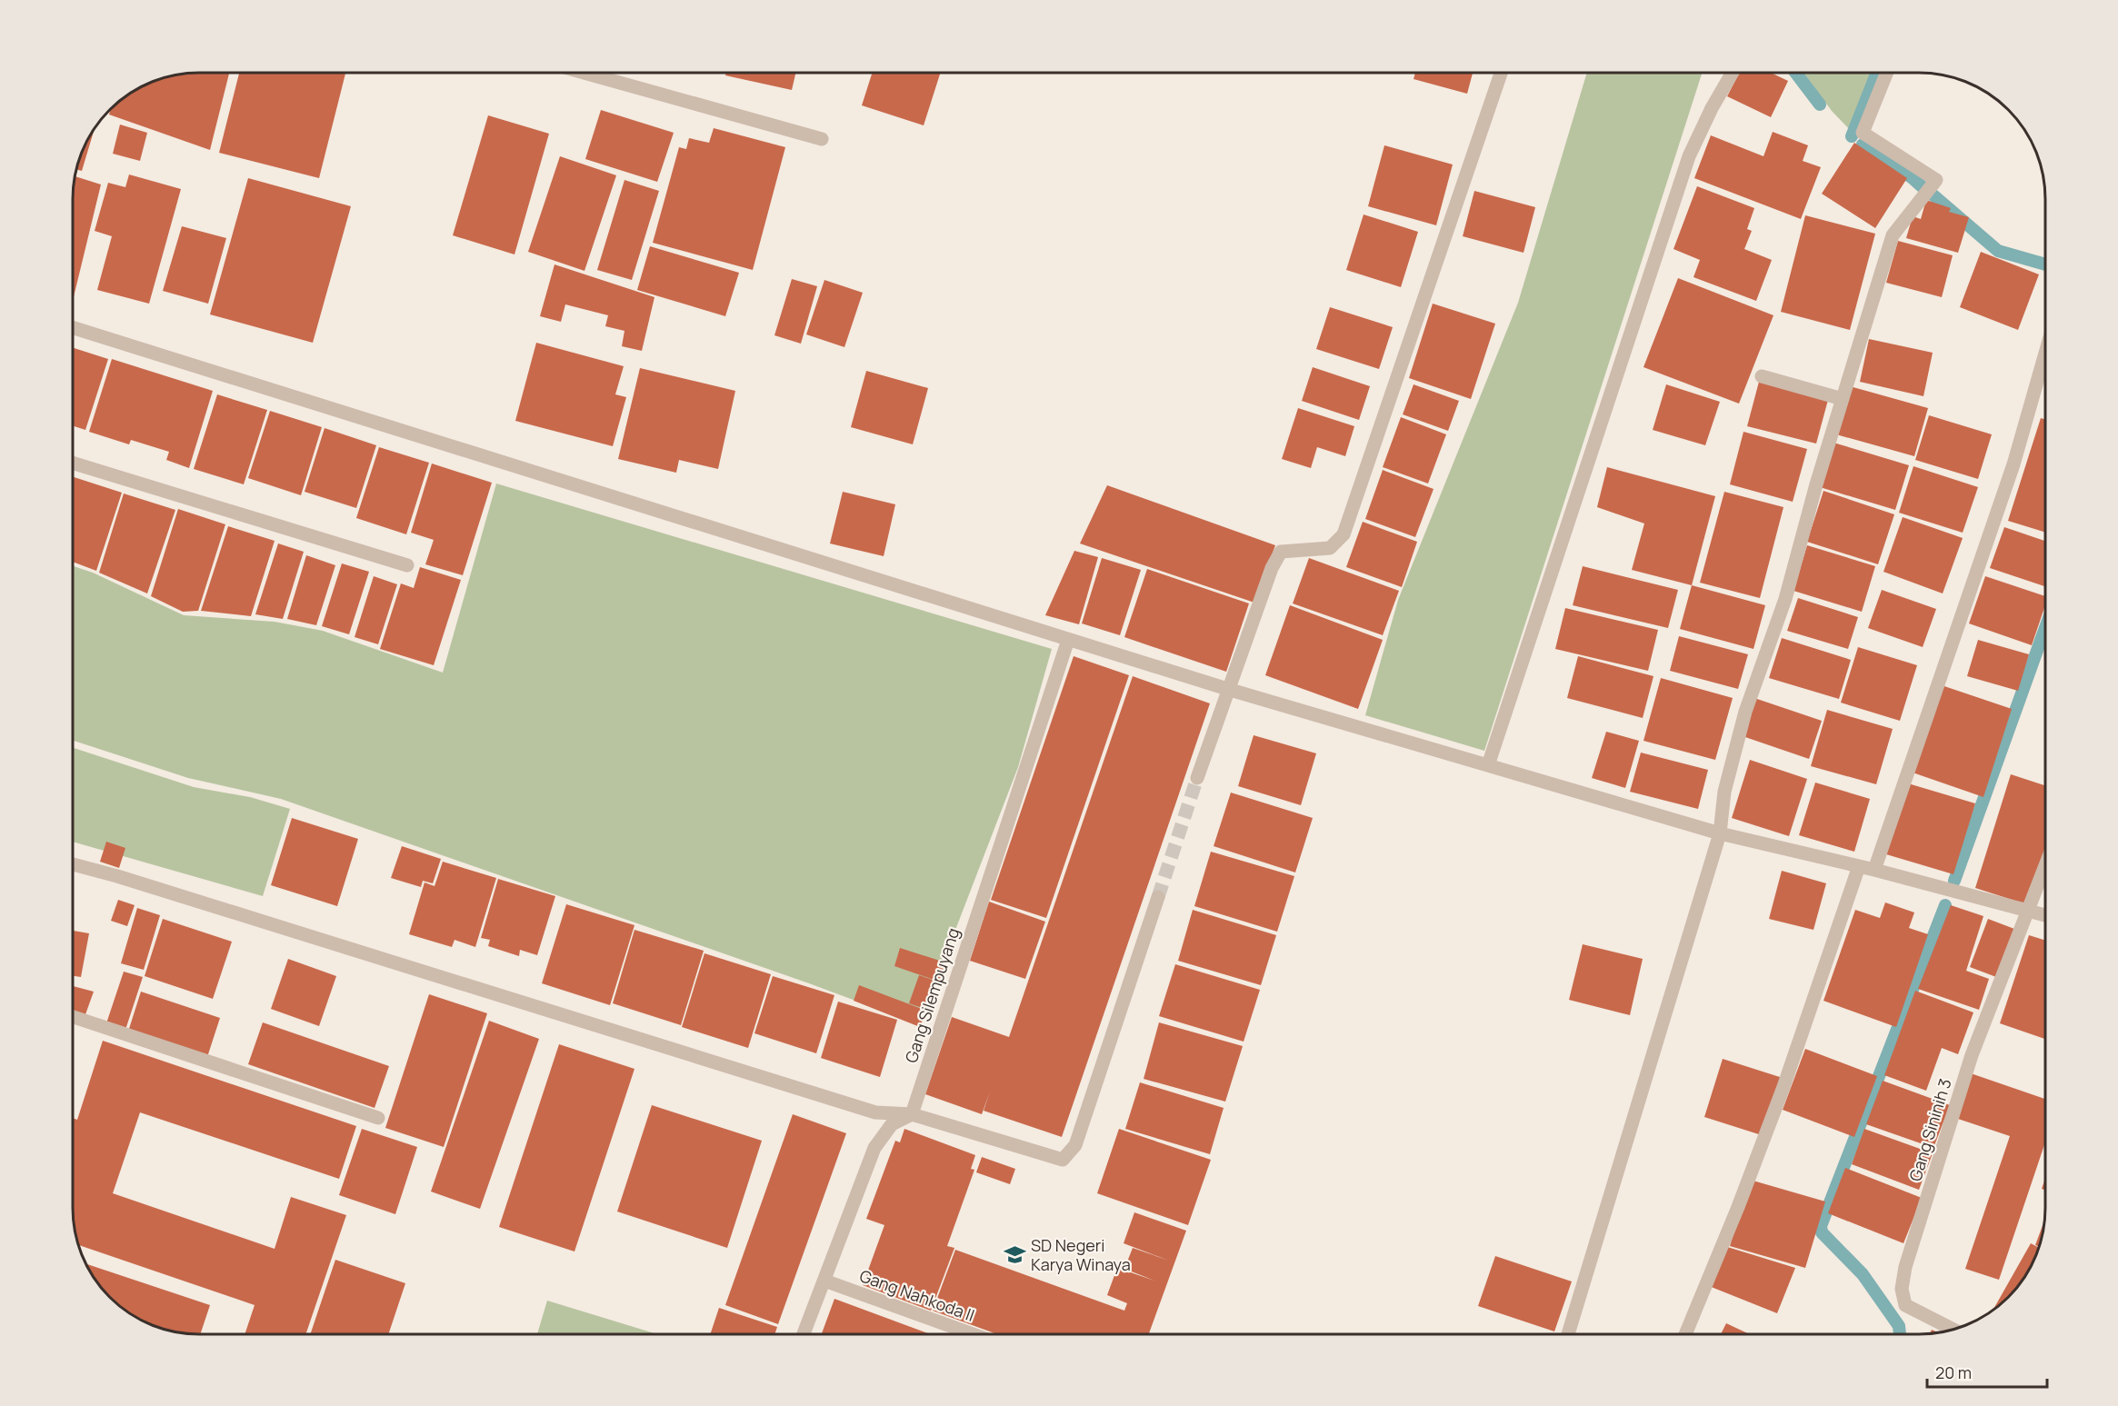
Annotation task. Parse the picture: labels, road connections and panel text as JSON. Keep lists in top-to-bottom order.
{
  "streets": {
    "street": ["Gang Silempuyang", "Gang Sininih 3", "Gang Nahkoda II"]
  },
  "places": {
    "school or university": ["SD Negeri Karya Winaya"]
  },
  "scale_bar": "20 m"
}
